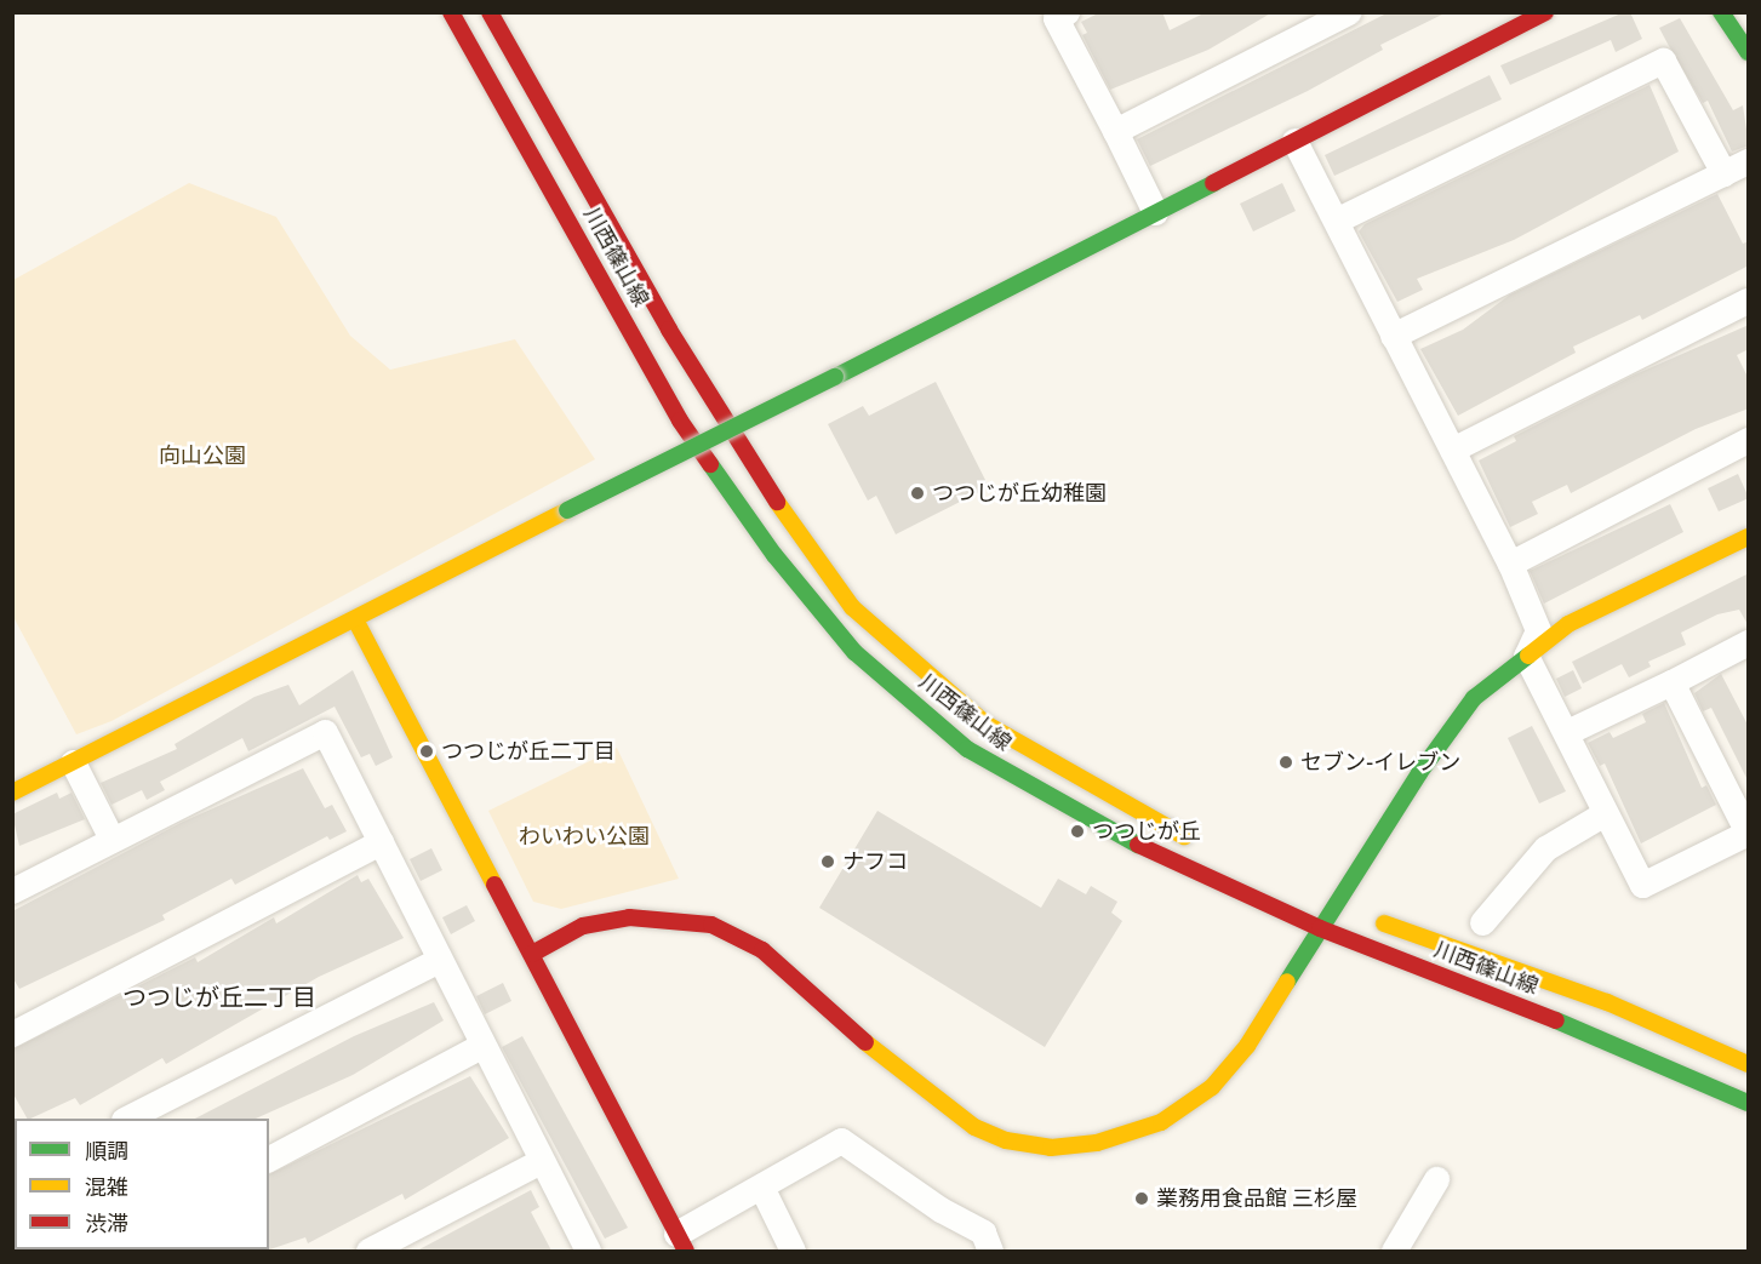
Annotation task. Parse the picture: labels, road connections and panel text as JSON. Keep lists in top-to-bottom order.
{
  "streets": {
    "street": ["川西篠山線"]
  },
  "districts": ["つつじが丘二丁目"],
  "parks": ["向山公園", "わいわい公園"],
  "places": [
    "つつじが丘幼稚園",
    "つつじが丘二丁目",
    "セブン-イレブン",
    "つつじが丘",
    "ナフコ",
    "業務用食品館 三杉屋"
  ],
  "legend": ["順調", "混雑", "渋滞"]
}
